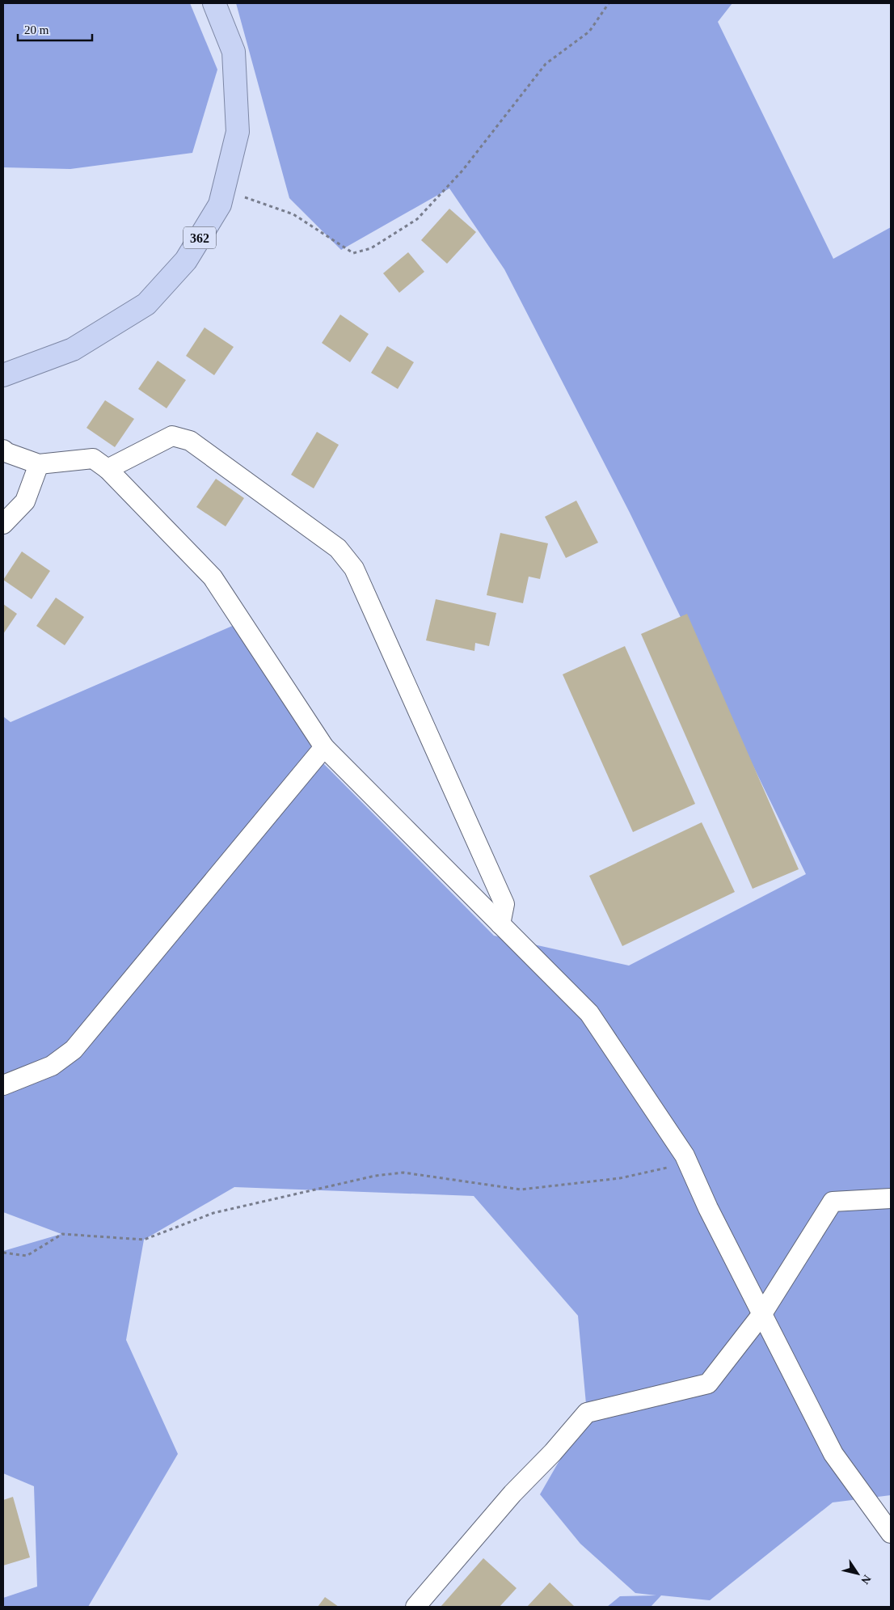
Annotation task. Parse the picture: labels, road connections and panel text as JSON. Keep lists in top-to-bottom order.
{
  "streets": {
    "highway": ["362"]
  },
  "scale_bar": "20 m",
  "north": "bottom right"
}
